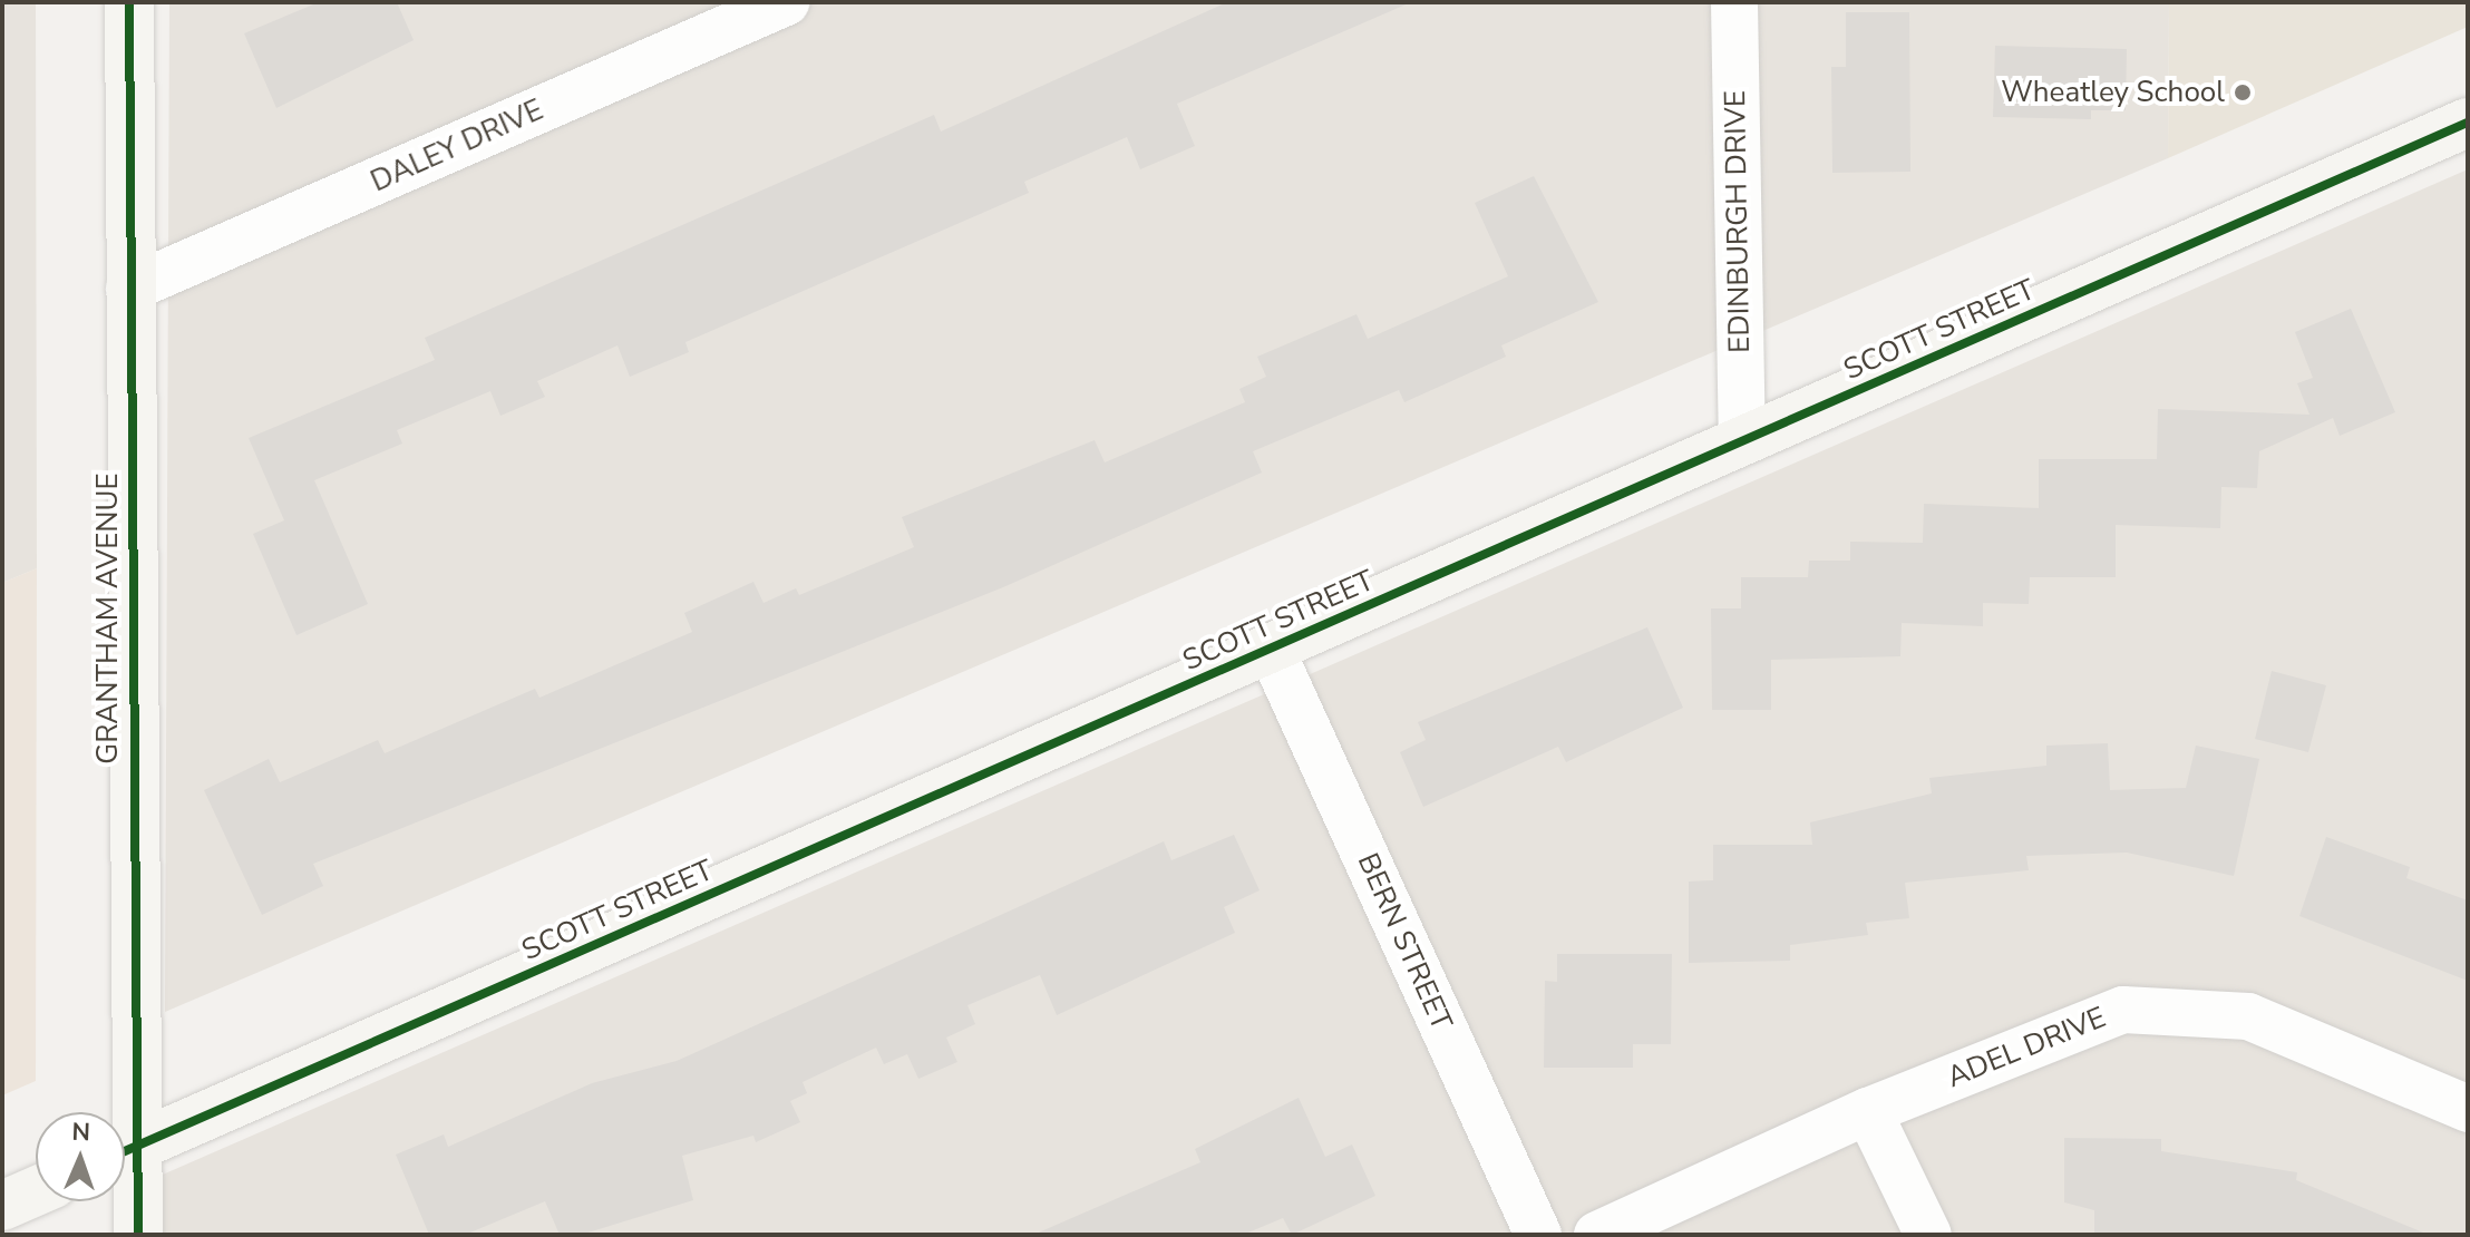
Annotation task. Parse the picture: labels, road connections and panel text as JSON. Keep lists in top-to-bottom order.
{
  "streets": {
    "main road": ["SCOTT STREET", "GRANTHAM AVENUE"],
    "street": [
      "DALEY DRIVE",
      "EDINBURGH DRIVE",
      "BERN STREET",
      "ADEL DRIVE"
    ]
  },
  "crossings": [
    ["DALEY DRIVE", "GRANTHAM AVENUE"],
    ["EDINBURGH DRIVE", "SCOTT STREET"],
    ["SCOTT STREET", "BERN STREET"]
  ],
  "places": ["Wheatley School"],
  "north": "top"
}
